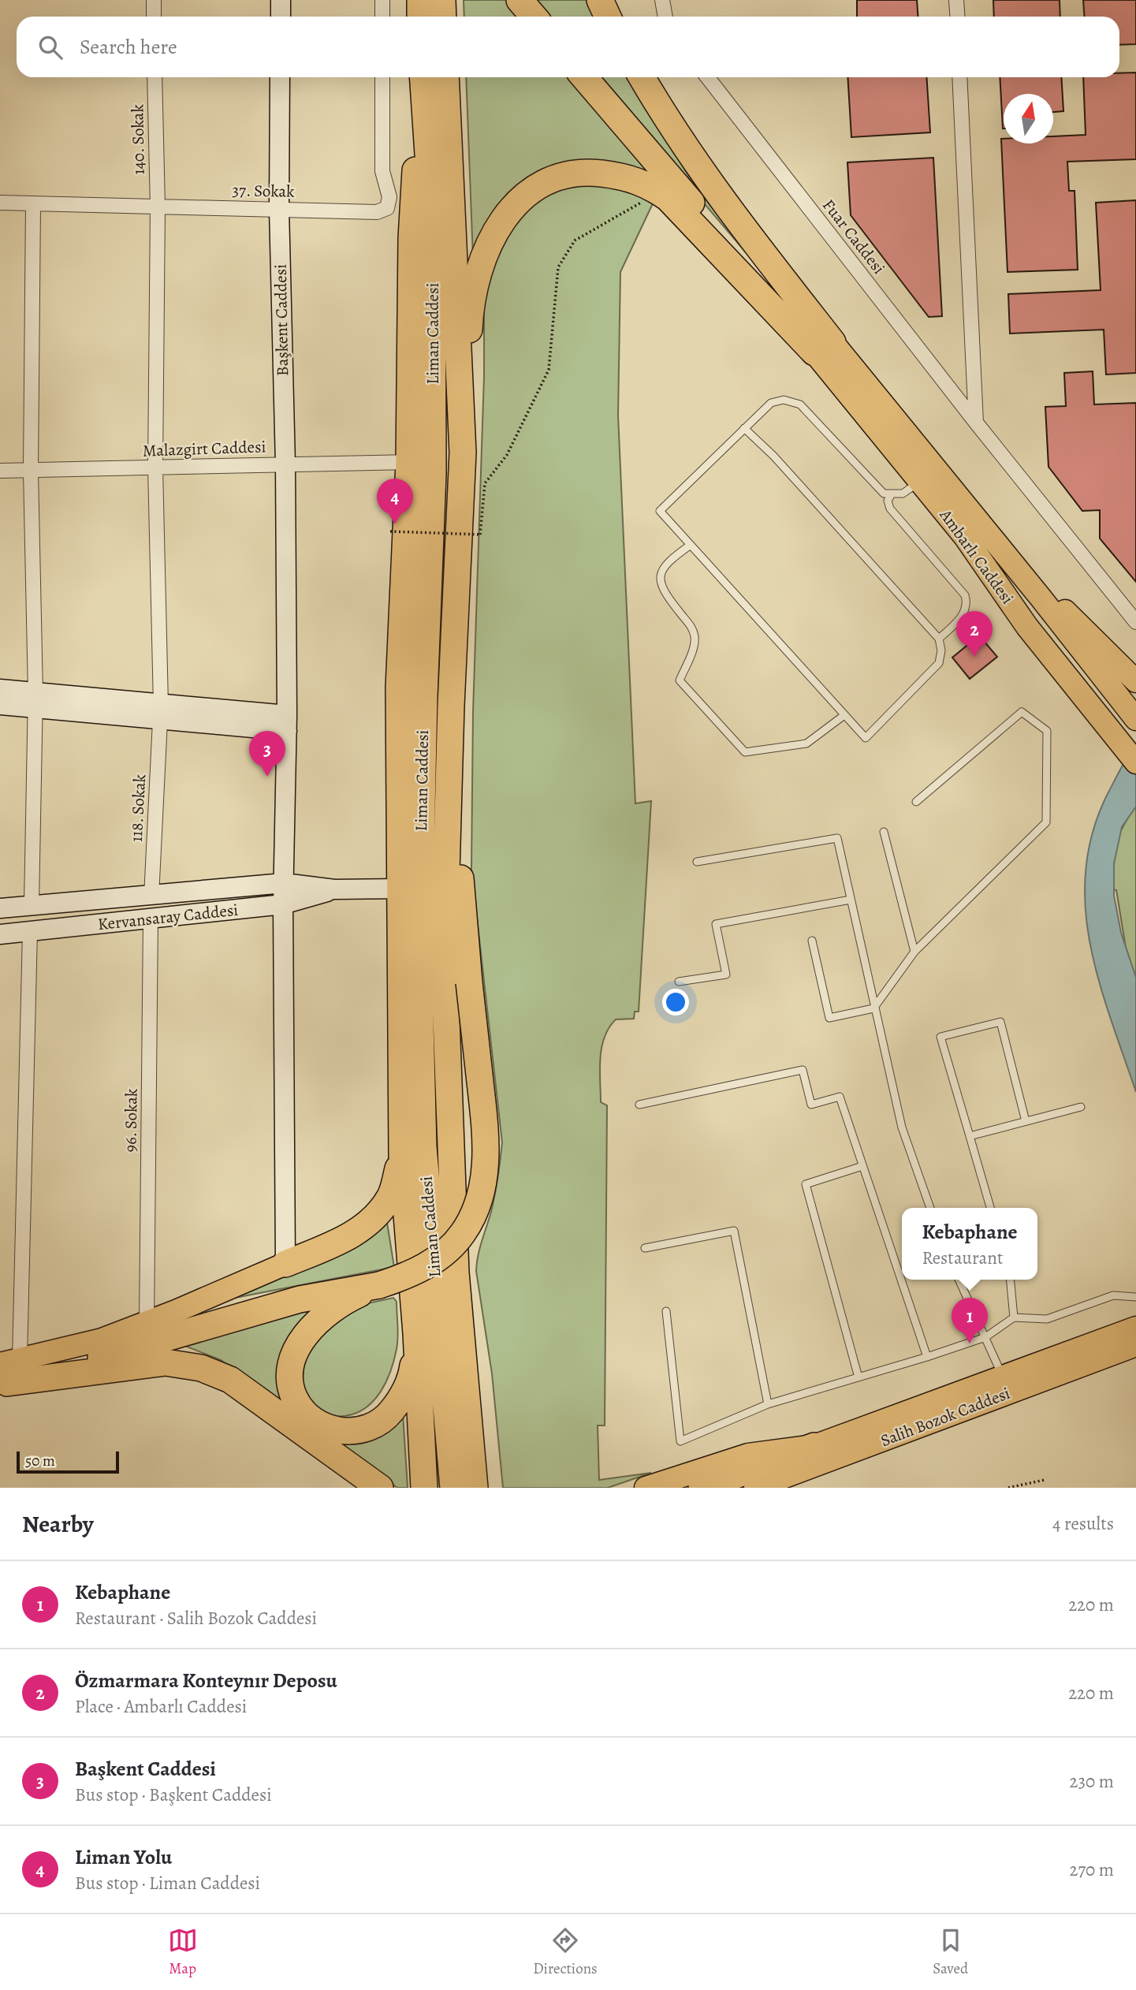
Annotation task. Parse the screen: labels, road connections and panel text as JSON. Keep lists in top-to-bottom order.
{
  "streets": {
    "highway": ["Liman Caddesi"],
    "main road": ["Ambarlı Caddesi", "Salih Bozok Caddesi"],
    "street": [
      "140. Sokak",
      "37. Sokak",
      "Fuar Caddesi",
      "Başkent Caddesi",
      "Malazgirt Caddesi",
      "118. Sokak",
      "Kervansaray Caddesi",
      "96. Sokak"
    ]
  },
  "crossings": [
    ["140. Sokak", "37. Sokak"],
    ["140. Sokak", "Malazgirt Caddesi"],
    ["140. Sokak", "118. Sokak"],
    ["37. Sokak", "Başkent Caddesi"],
    ["Başkent Caddesi", "Malazgirt Caddesi"],
    ["Başkent Caddesi", "Kervansaray Caddesi"],
    ["Malazgirt Caddesi", "118. Sokak"],
    ["118. Sokak", "Kervansaray Caddesi"],
    ["Kervansaray Caddesi", "96. Sokak"]
  ],
  "scale_bar": "50 m",
  "north": "top",
  "page": {
    "search": "Search here",
    "pins": [
      "4",
      "2",
      "3",
      "1"
    ],
    "popup": ["Kebaphane", "Restaurant"],
    "scale": "50 m",
    "heading": ["Nearby", "4 results"],
    "list": [
      {
        "mark": "1",
        "name": "Kebaphane",
        "note": "Restaurant · Salih Bozok Caddesi",
        "value": "220 m"
      },
      {
        "mark": "2",
        "name": "Özmarmara Konteynır Deposu",
        "note": "Place · Ambarlı Caddesi",
        "value": "220 m"
      },
      {
        "mark": "3",
        "name": "Başkent Caddesi",
        "note": "Bus stop · Başkent Caddesi",
        "value": "230 m"
      },
      {
        "mark": "4",
        "name": "Liman Yolu",
        "note": "Bus stop · Liman Caddesi",
        "value": "270 m"
      }
    ],
    "nav": ["Map", "Directions", "Saved"]
  }
}
